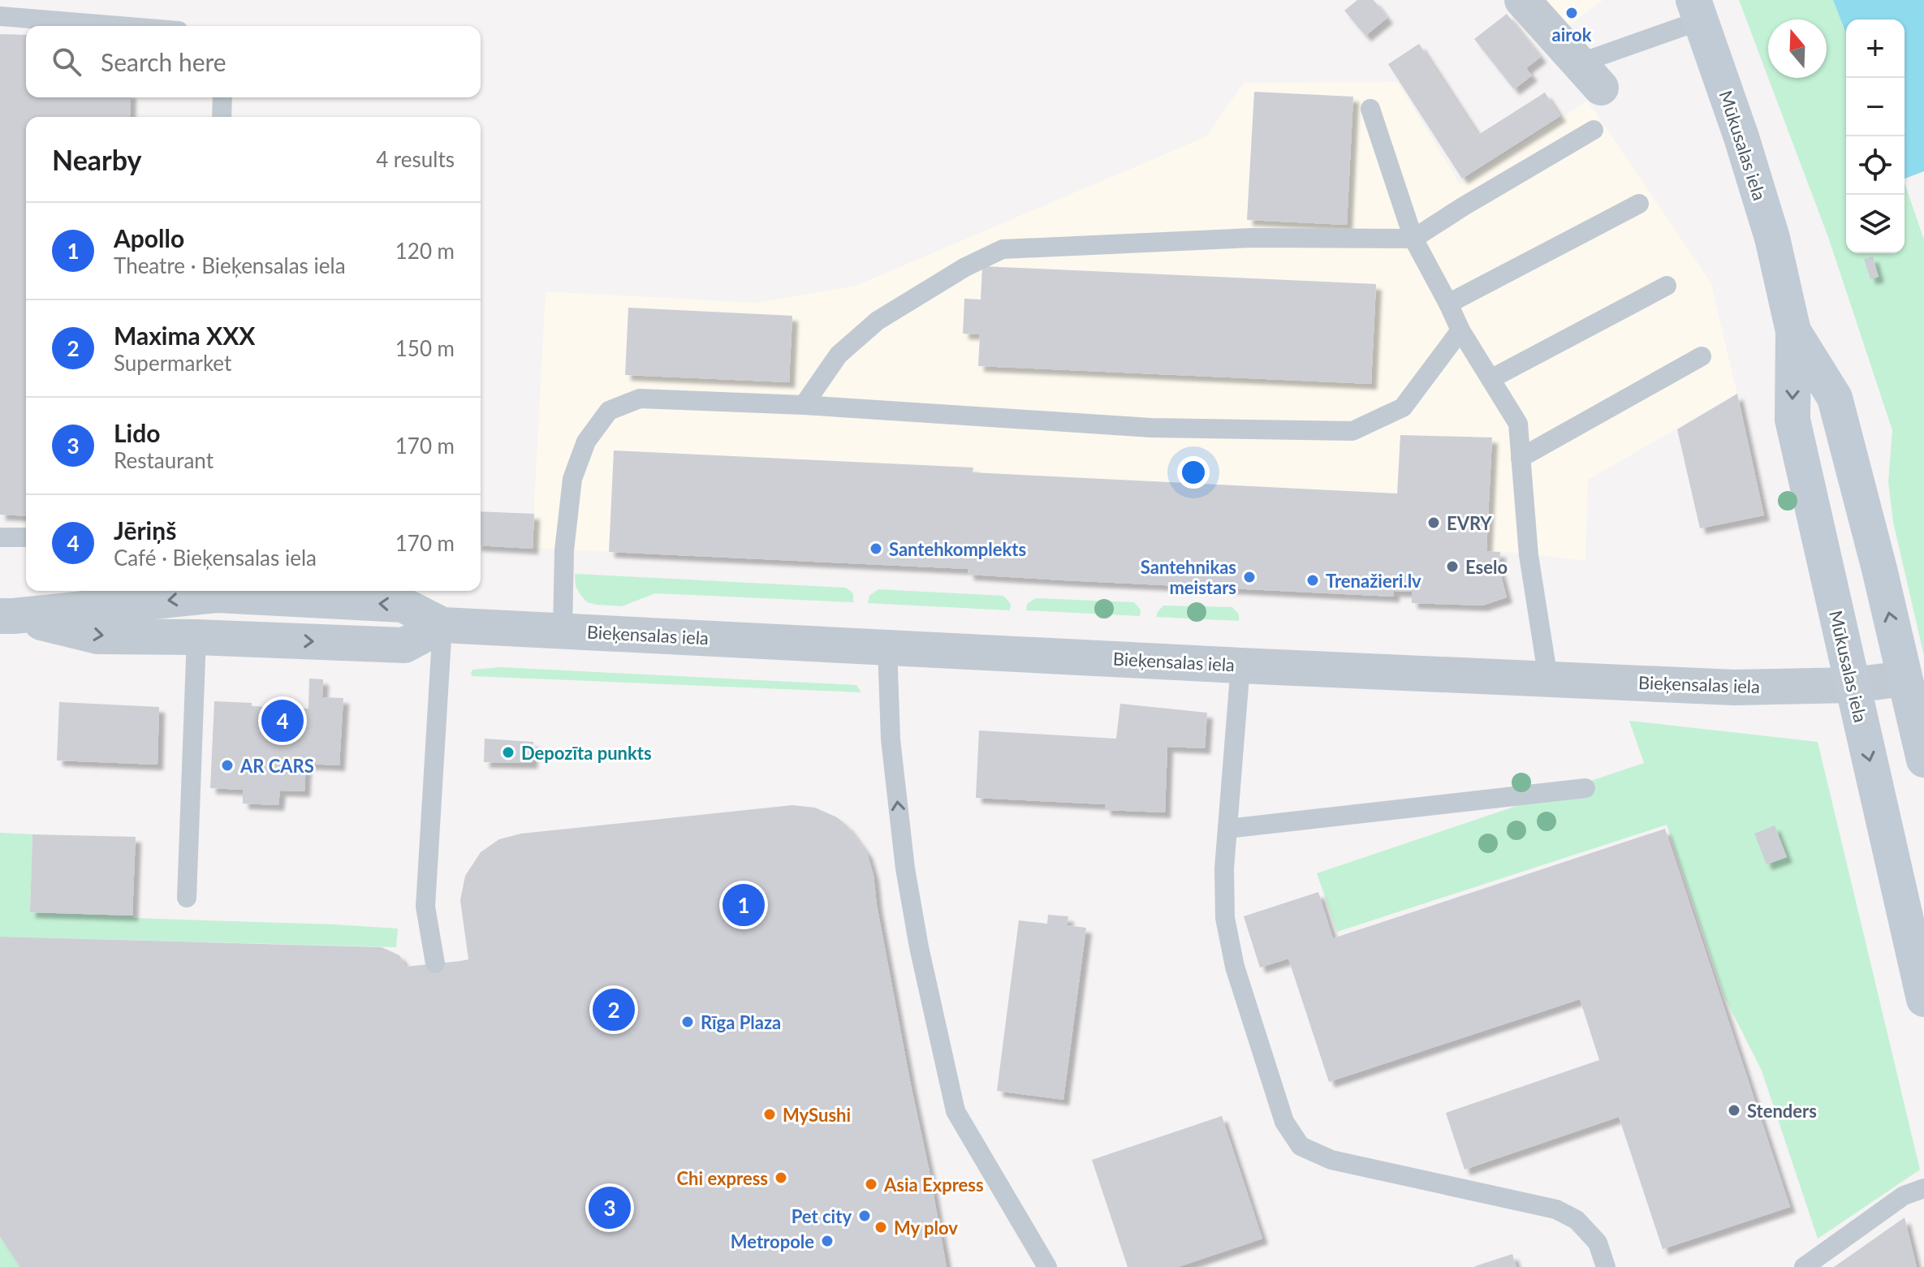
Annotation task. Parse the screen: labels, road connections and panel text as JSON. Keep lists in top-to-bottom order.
{
  "streets": {
    "main road": ["Mūkusalas iela"],
    "street": ["Bieķensalas iela"]
  },
  "crossings": [
    ["Mūkusalas iela", "Bieķensalas iela"]
  ],
  "places": [
    "airok",
    "EVRY",
    "Santehkomplekts",
    "Eselo",
    "Santehnikas meistars",
    "Trenažieri.lv",
    "Depozīta punkts",
    "AR CARS",
    "Rīga Plaza",
    "Stenders",
    "MySushi",
    "Chi express",
    "Asia Express",
    "Pet city",
    "My plov",
    "Metropole"
  ],
  "north": "top",
  "page": {
    "map_buttons": ["+", "−"],
    "search": "Search here",
    "heading": ["Nearby", "4 results"],
    "list": [
      {
        "mark": "1",
        "name": "Apollo",
        "note": "Theatre · Bieķensalas iela",
        "value": "120 m"
      },
      {
        "mark": "2",
        "name": "Maxima XXX",
        "note": "Supermarket",
        "value": "150 m"
      },
      {
        "mark": "3",
        "name": "Lido",
        "note": "Restaurant",
        "value": "170 m"
      },
      {
        "mark": "4",
        "name": "Jēriņš",
        "note": "Café · Bieķensalas iela",
        "value": "170 m"
      }
    ],
    "pins": [
      "4",
      "1",
      "2",
      "3"
    ]
  }
}
